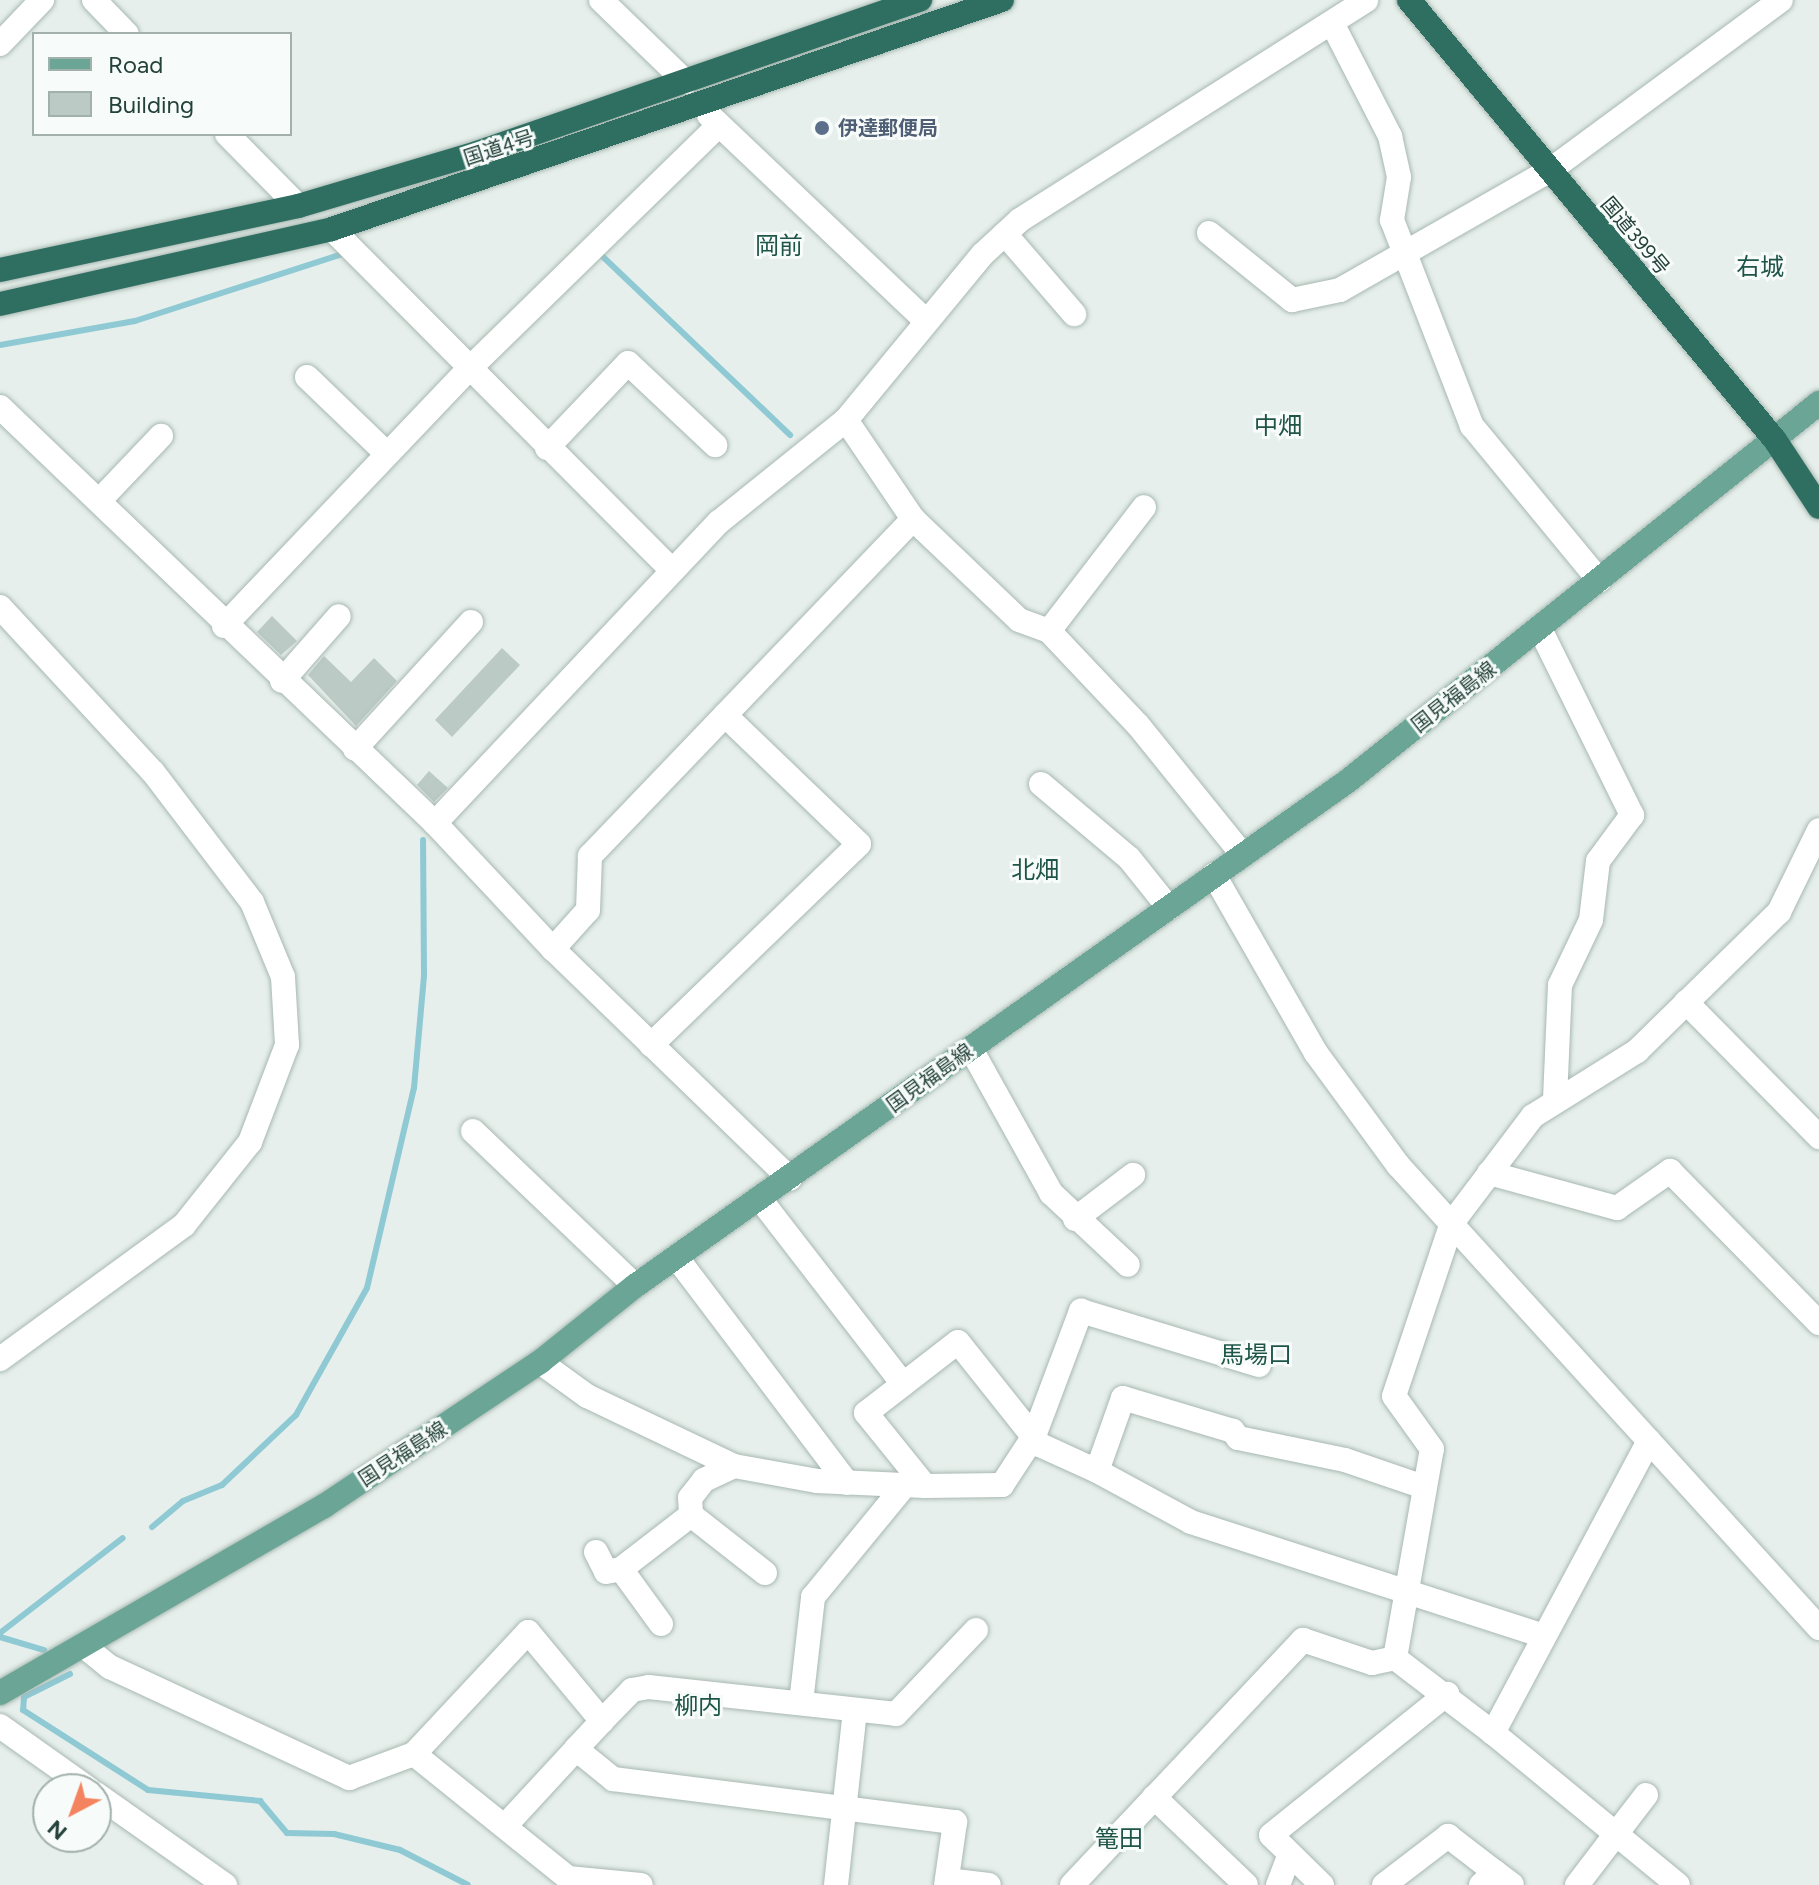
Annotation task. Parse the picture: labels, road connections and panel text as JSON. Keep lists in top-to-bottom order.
{
  "streets": {
    "highway": ["国道4号", "国道399号"],
    "main road": ["国見福島線"]
  },
  "crossings": [
    ["国道399号", "国見福島線"]
  ],
  "districts": [
    "岡前",
    "右城",
    "中畑",
    "北畑",
    "馬場口",
    "柳内",
    "篭田"
  ],
  "places": ["伊達郵便局"],
  "legend": ["Road", "Building"],
  "north": "bottom left"
}
